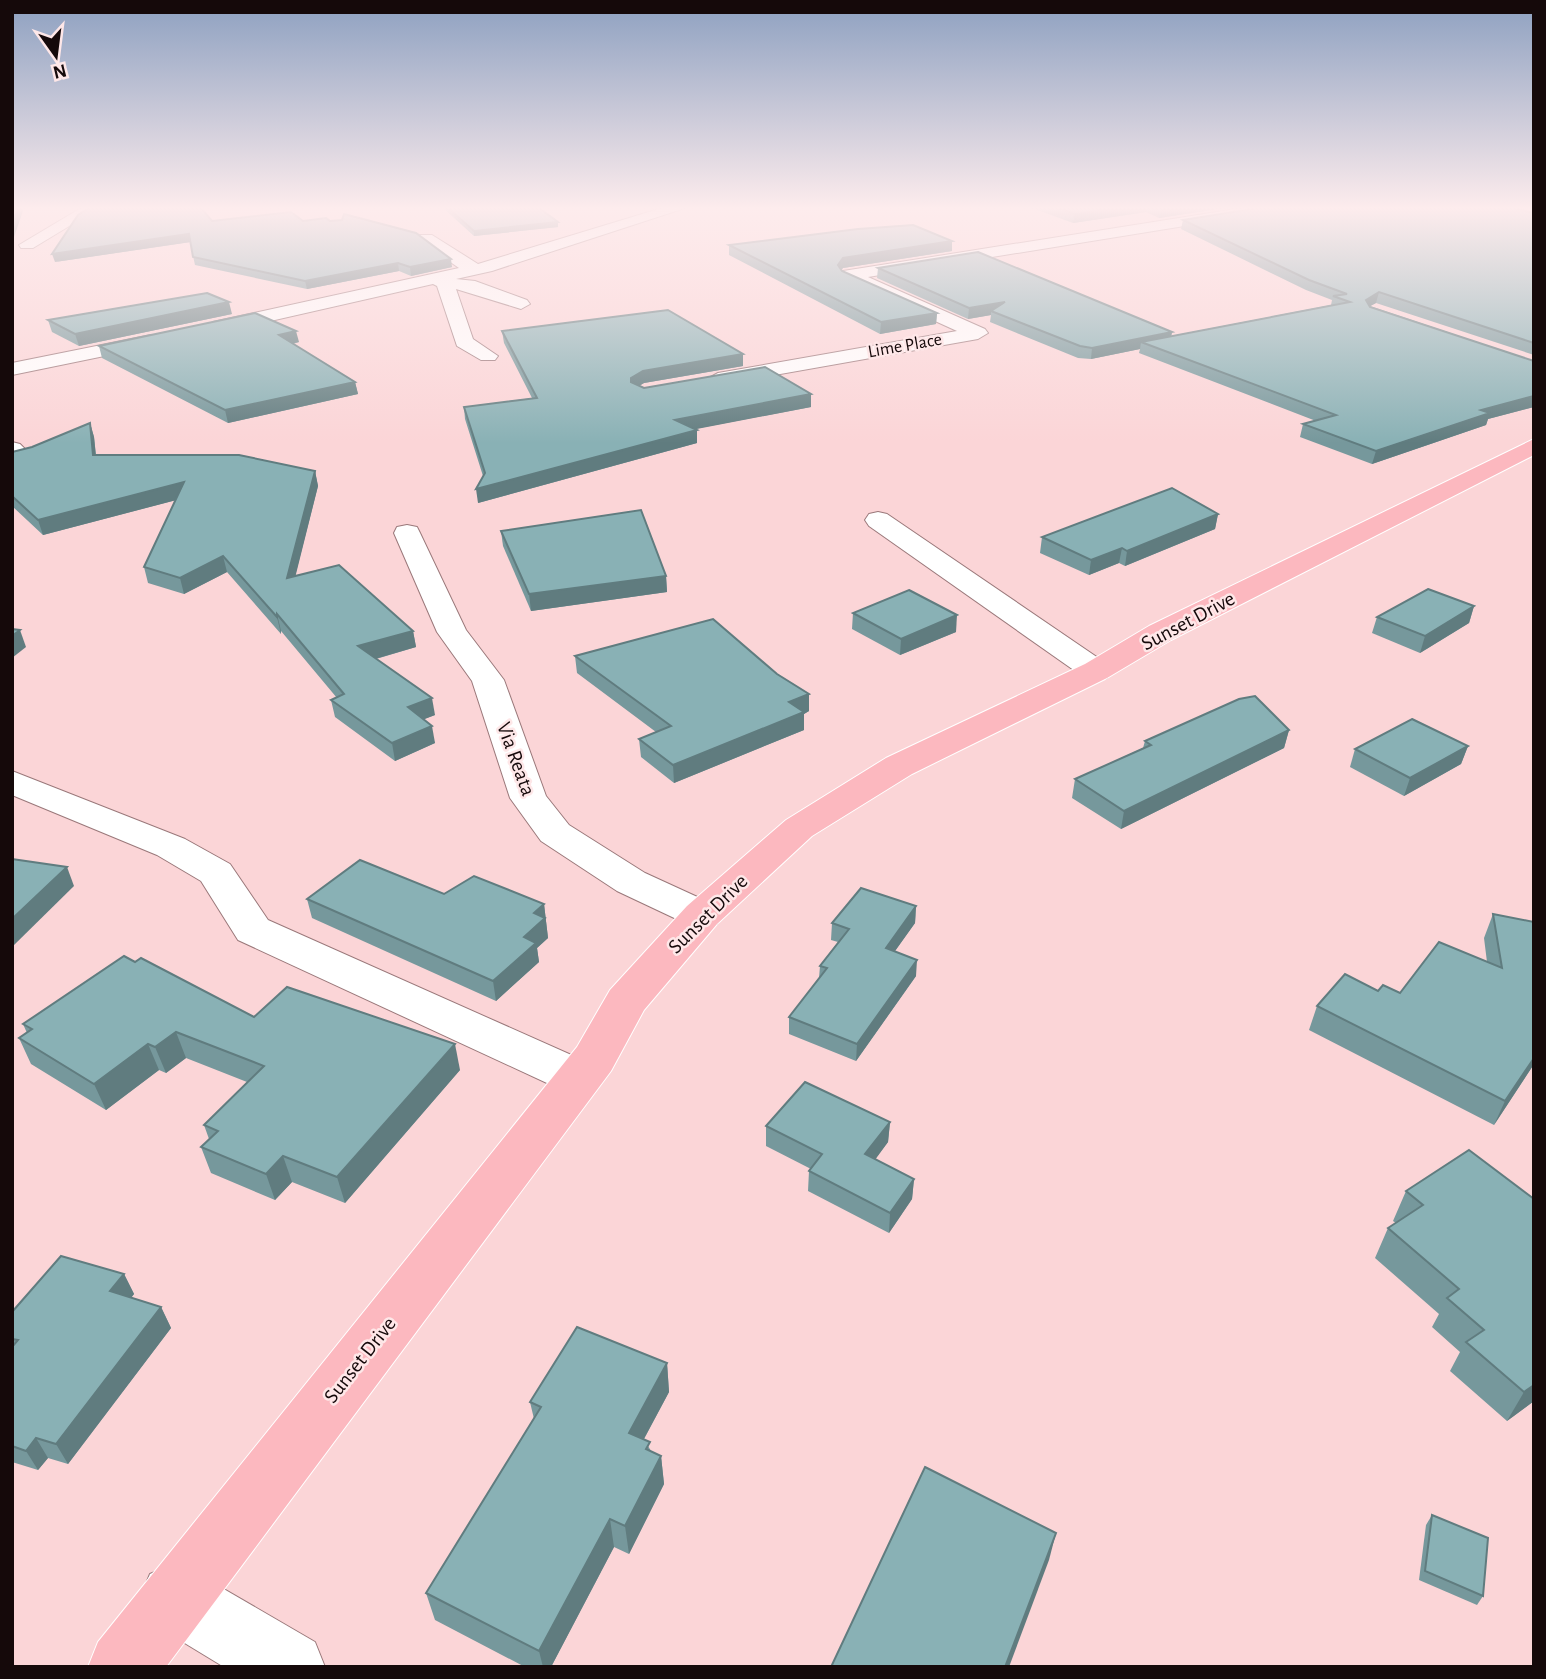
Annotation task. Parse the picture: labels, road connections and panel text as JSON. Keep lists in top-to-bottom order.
{
  "streets": {
    "main road": ["Sunset Drive"],
    "street": ["Lime Place", "Via Reata"]
  },
  "crossings": [
    ["Sunset Drive", "Via Reata"]
  ],
  "north": "bottom"
}
